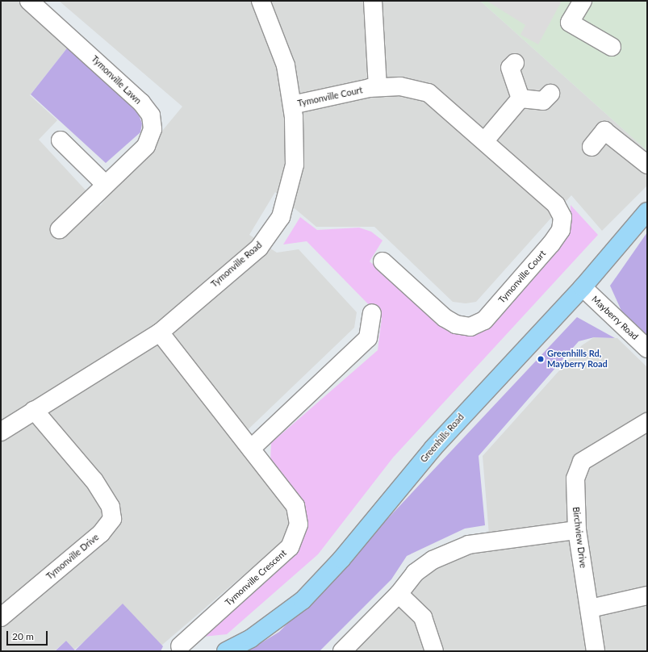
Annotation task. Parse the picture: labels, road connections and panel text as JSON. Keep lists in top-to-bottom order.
{
  "streets": {
    "main road": ["Greenhills Road"],
    "street": [
      "Tymonville Lawn",
      "Tymonville Court",
      "Tymonville Road",
      "Mayberry Road",
      "Birchview Drive",
      "Tymonville Drive",
      "Tymonville Crescent"
    ]
  },
  "crossings": [
    ["Tymonville Court", "Tymonville Road"],
    ["Tymonville Road", "Tymonville Drive"],
    ["Tymonville Road", "Tymonville Crescent"],
    ["Mayberry Road", "Greenhills Road"]
  ],
  "places": ["Greenhills Rd, Mayberry Road"],
  "scale_bar": "20 m"
}
